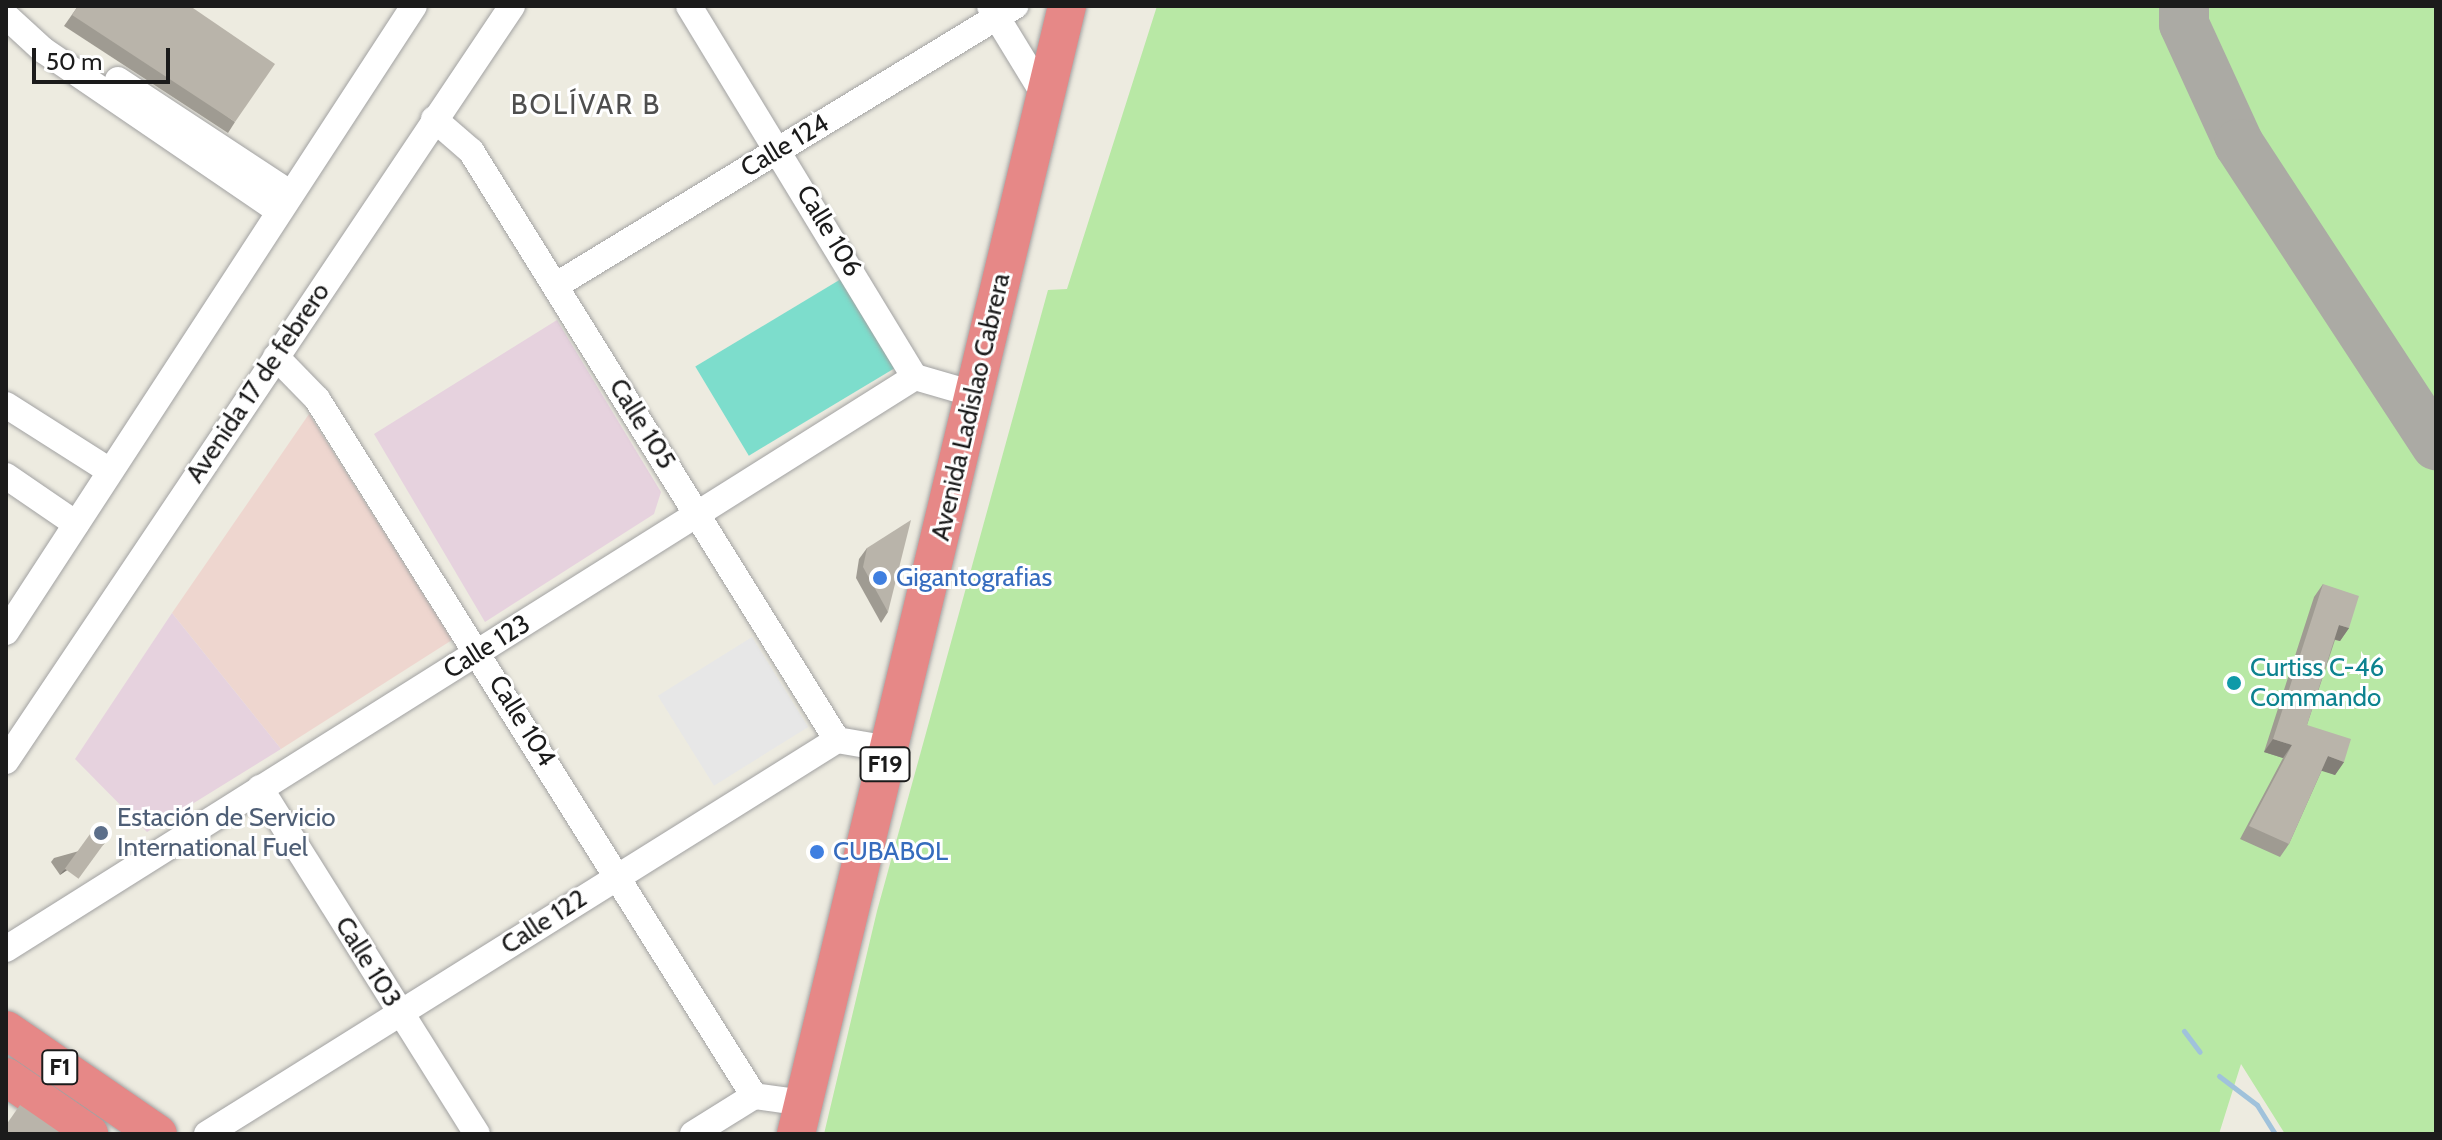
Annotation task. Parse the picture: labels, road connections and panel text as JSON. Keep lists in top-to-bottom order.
{
  "streets": {
    "highway": ["Avenida Ladislao Cabrera", "F19", "F1"],
    "street": [
      "Calle 124",
      "Calle 106",
      "Avenida 17 de febrero",
      "Calle 105",
      "Calle 123",
      "Calle 104",
      "Calle 122",
      "Calle 103"
    ]
  },
  "crossings": [
    ["Calle 124", "Calle 106"],
    ["Calle 124", "Calle 105"],
    ["Calle 106", "Calle 123"],
    ["Avenida 17 de febrero", "Calle 105"],
    ["Avenida 17 de febrero", "Calle 104"],
    ["Calle 105", "Calle 123"],
    ["Calle 105", "Calle 122"],
    ["Calle 123", "Calle 104"],
    ["Calle 123", "Calle 103"],
    ["Calle 104", "Calle 122"],
    ["Calle 122", "Calle 103"]
  ],
  "districts": ["BOLÍVAR B"],
  "places": [
    "Gigantografias",
    "Curtiss C-46 Commando",
    "Estación de Servicio International Fuel",
    "CUBABOL"
  ],
  "scale_bar": "50 m"
}
